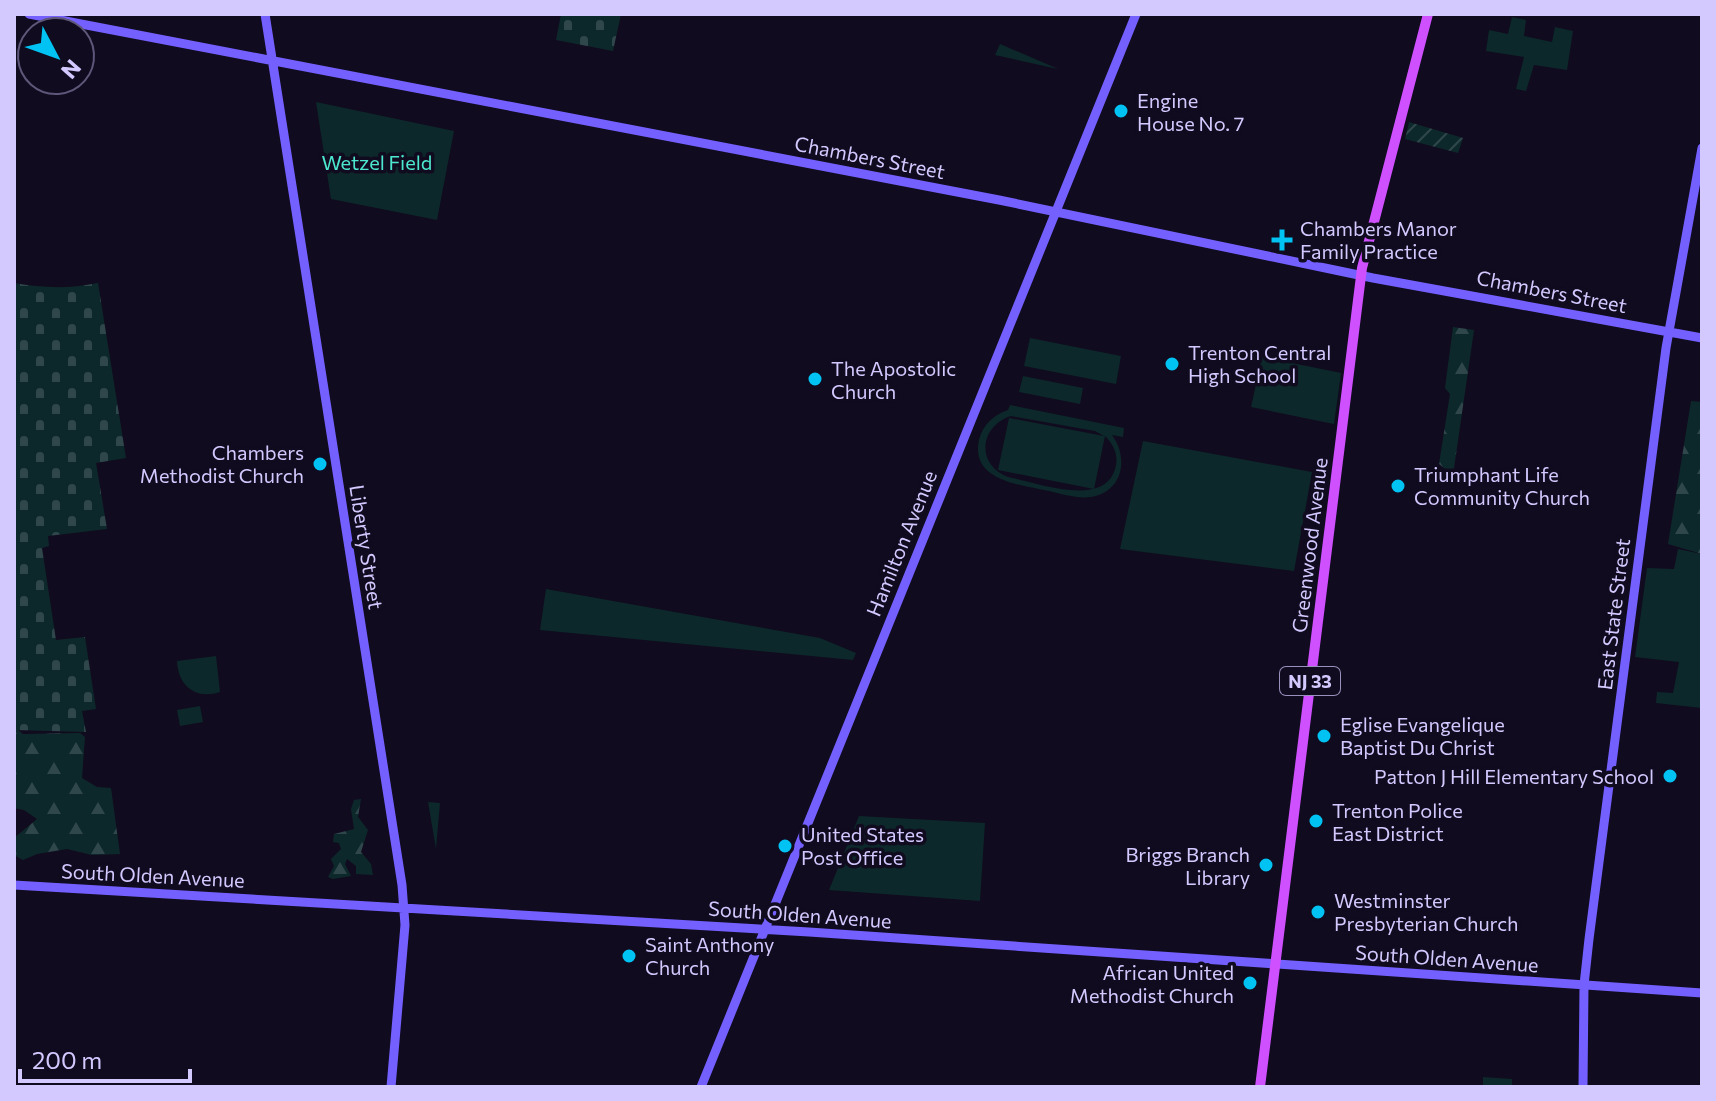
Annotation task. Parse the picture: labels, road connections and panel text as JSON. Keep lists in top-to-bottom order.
{
  "streets": {
    "main road": ["Greenwood Avenue", "NJ 33"],
    "street": [
      "Chambers Street",
      "Hamilton Avenue",
      "Liberty Street",
      "East State Street",
      "South Olden Avenue"
    ]
  },
  "crossings": [
    ["Chambers Street", "Hamilton Avenue"],
    ["Chambers Street", "Greenwood Avenue"],
    ["Chambers Street", "Liberty Street"],
    ["Chambers Street", "East State Street"],
    ["Hamilton Avenue", "South Olden Avenue"],
    ["Greenwood Avenue", "South Olden Avenue"],
    ["Liberty Street", "South Olden Avenue"],
    ["East State Street", "South Olden Avenue"]
  ],
  "parks": ["Wetzel Field"],
  "places": {
    "other": [
      "Engine House No. 7",
      "Trenton Central High School",
      "The Apostolic Church",
      "Chambers Methodist Church",
      "Triumphant Life Community Church",
      "Eglise Evangelique Baptist Du Christ",
      "Patton J Hill Elementary School",
      "Trenton Police East District",
      "United States Post Office",
      "Briggs Branch Library",
      "Westminster Presbyterian Church",
      "Saint Anthony Church",
      "African United Methodist Church"
    ],
    "health": ["Chambers Manor Family Practice"]
  },
  "scale_bar": "200 m",
  "north": "bottom right"
}
